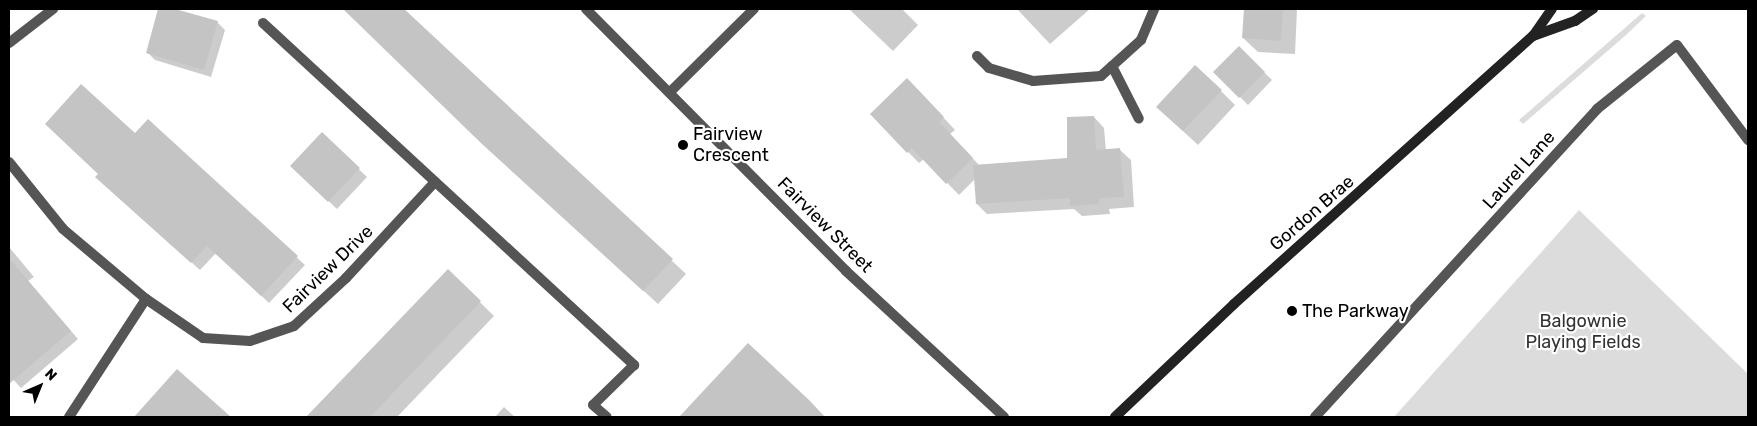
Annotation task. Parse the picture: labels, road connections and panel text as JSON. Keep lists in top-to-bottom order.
{
  "streets": {
    "main road": ["Gordon Brae"],
    "street": ["Laurel Lane", "Fairview Street", "Fairview Drive"]
  },
  "parks": ["Balgownie Playing Fields"],
  "places": ["Fairview Crescent", "The Parkway"],
  "north": "top right"
}
